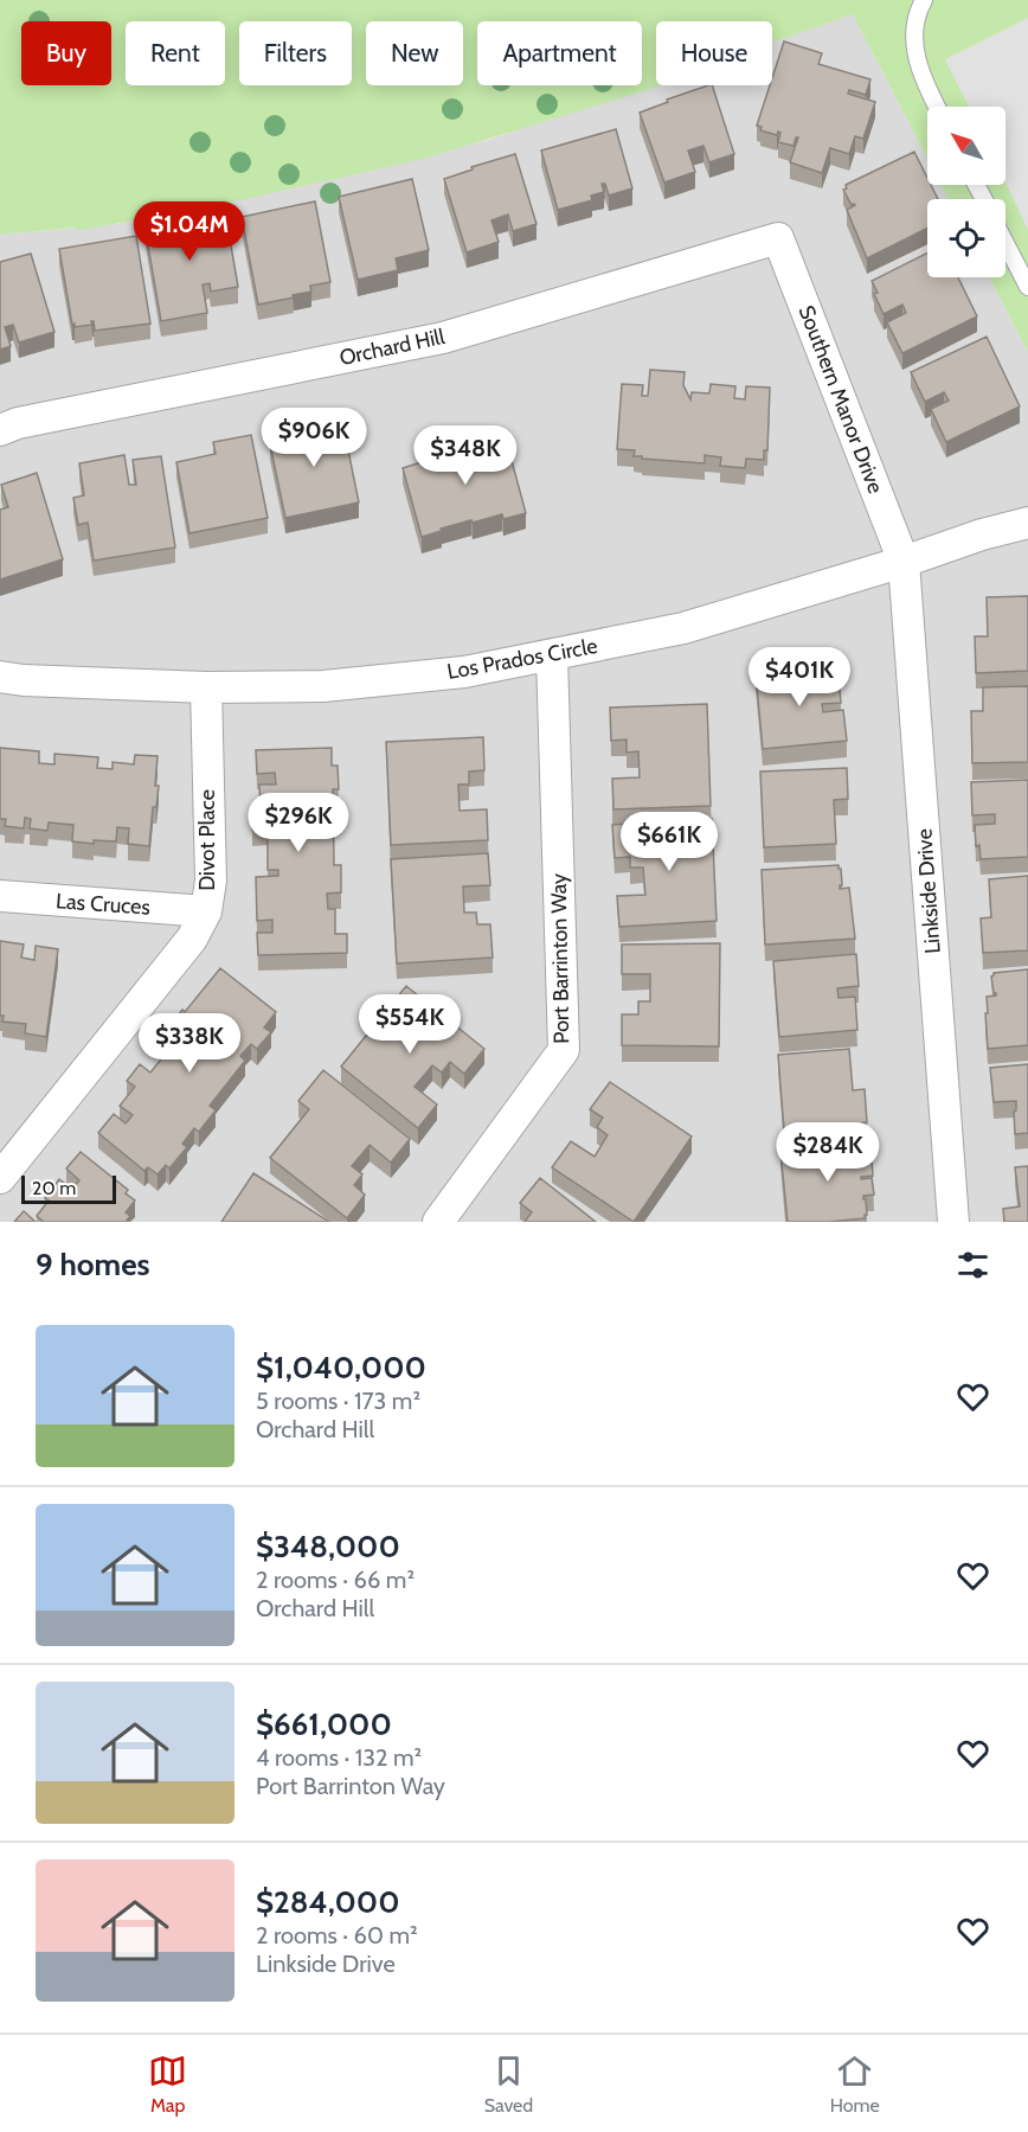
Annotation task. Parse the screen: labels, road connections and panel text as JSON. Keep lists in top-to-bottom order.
{
  "streets": {
    "street": [
      "Orchard Hill",
      "Southern Manor Drive",
      "Los Prados Circle",
      "Divot Place",
      "Linkside Drive",
      "Las Cruces",
      "Port Barrinton Way"
    ]
  },
  "crossings": [
    ["Orchard Hill", "Southern Manor Drive"],
    ["Southern Manor Drive", "Los Prados Circle"],
    ["Southern Manor Drive", "Linkside Drive"],
    ["Los Prados Circle", "Divot Place"],
    ["Los Prados Circle", "Linkside Drive"],
    ["Los Prados Circle", "Port Barrinton Way"],
    ["Divot Place", "Las Cruces"]
  ],
  "scale_bar": "20 m",
  "north": "top left",
  "page": {
    "chip": [
      "Buy",
      "Rent",
      "Filters",
      "New",
      "Apartment",
      "House"
    ],
    "price": [
      "$1.04M",
      "$906K",
      "$348K",
      "$401K",
      "$296K",
      "$661K",
      "$554K",
      "$338K",
      "$284K"
    ],
    "scale": "20 m",
    "heading": "9 homes",
    "list": [
      {
        "name": "$1,040,000",
        "note": "5 rooms · 173 m² · Orchard Hill"
      },
      {
        "name": "$348,000",
        "note": "2 rooms · 66 m² · Orchard Hill"
      },
      {
        "name": "$661,000",
        "note": "4 rooms · 132 m² · Port Barrinton Way"
      },
      {
        "name": "$284,000",
        "note": "2 rooms · 60 m² · Linkside Drive"
      }
    ],
    "tabs": ["Map", "Saved", "Home"]
  }
}
